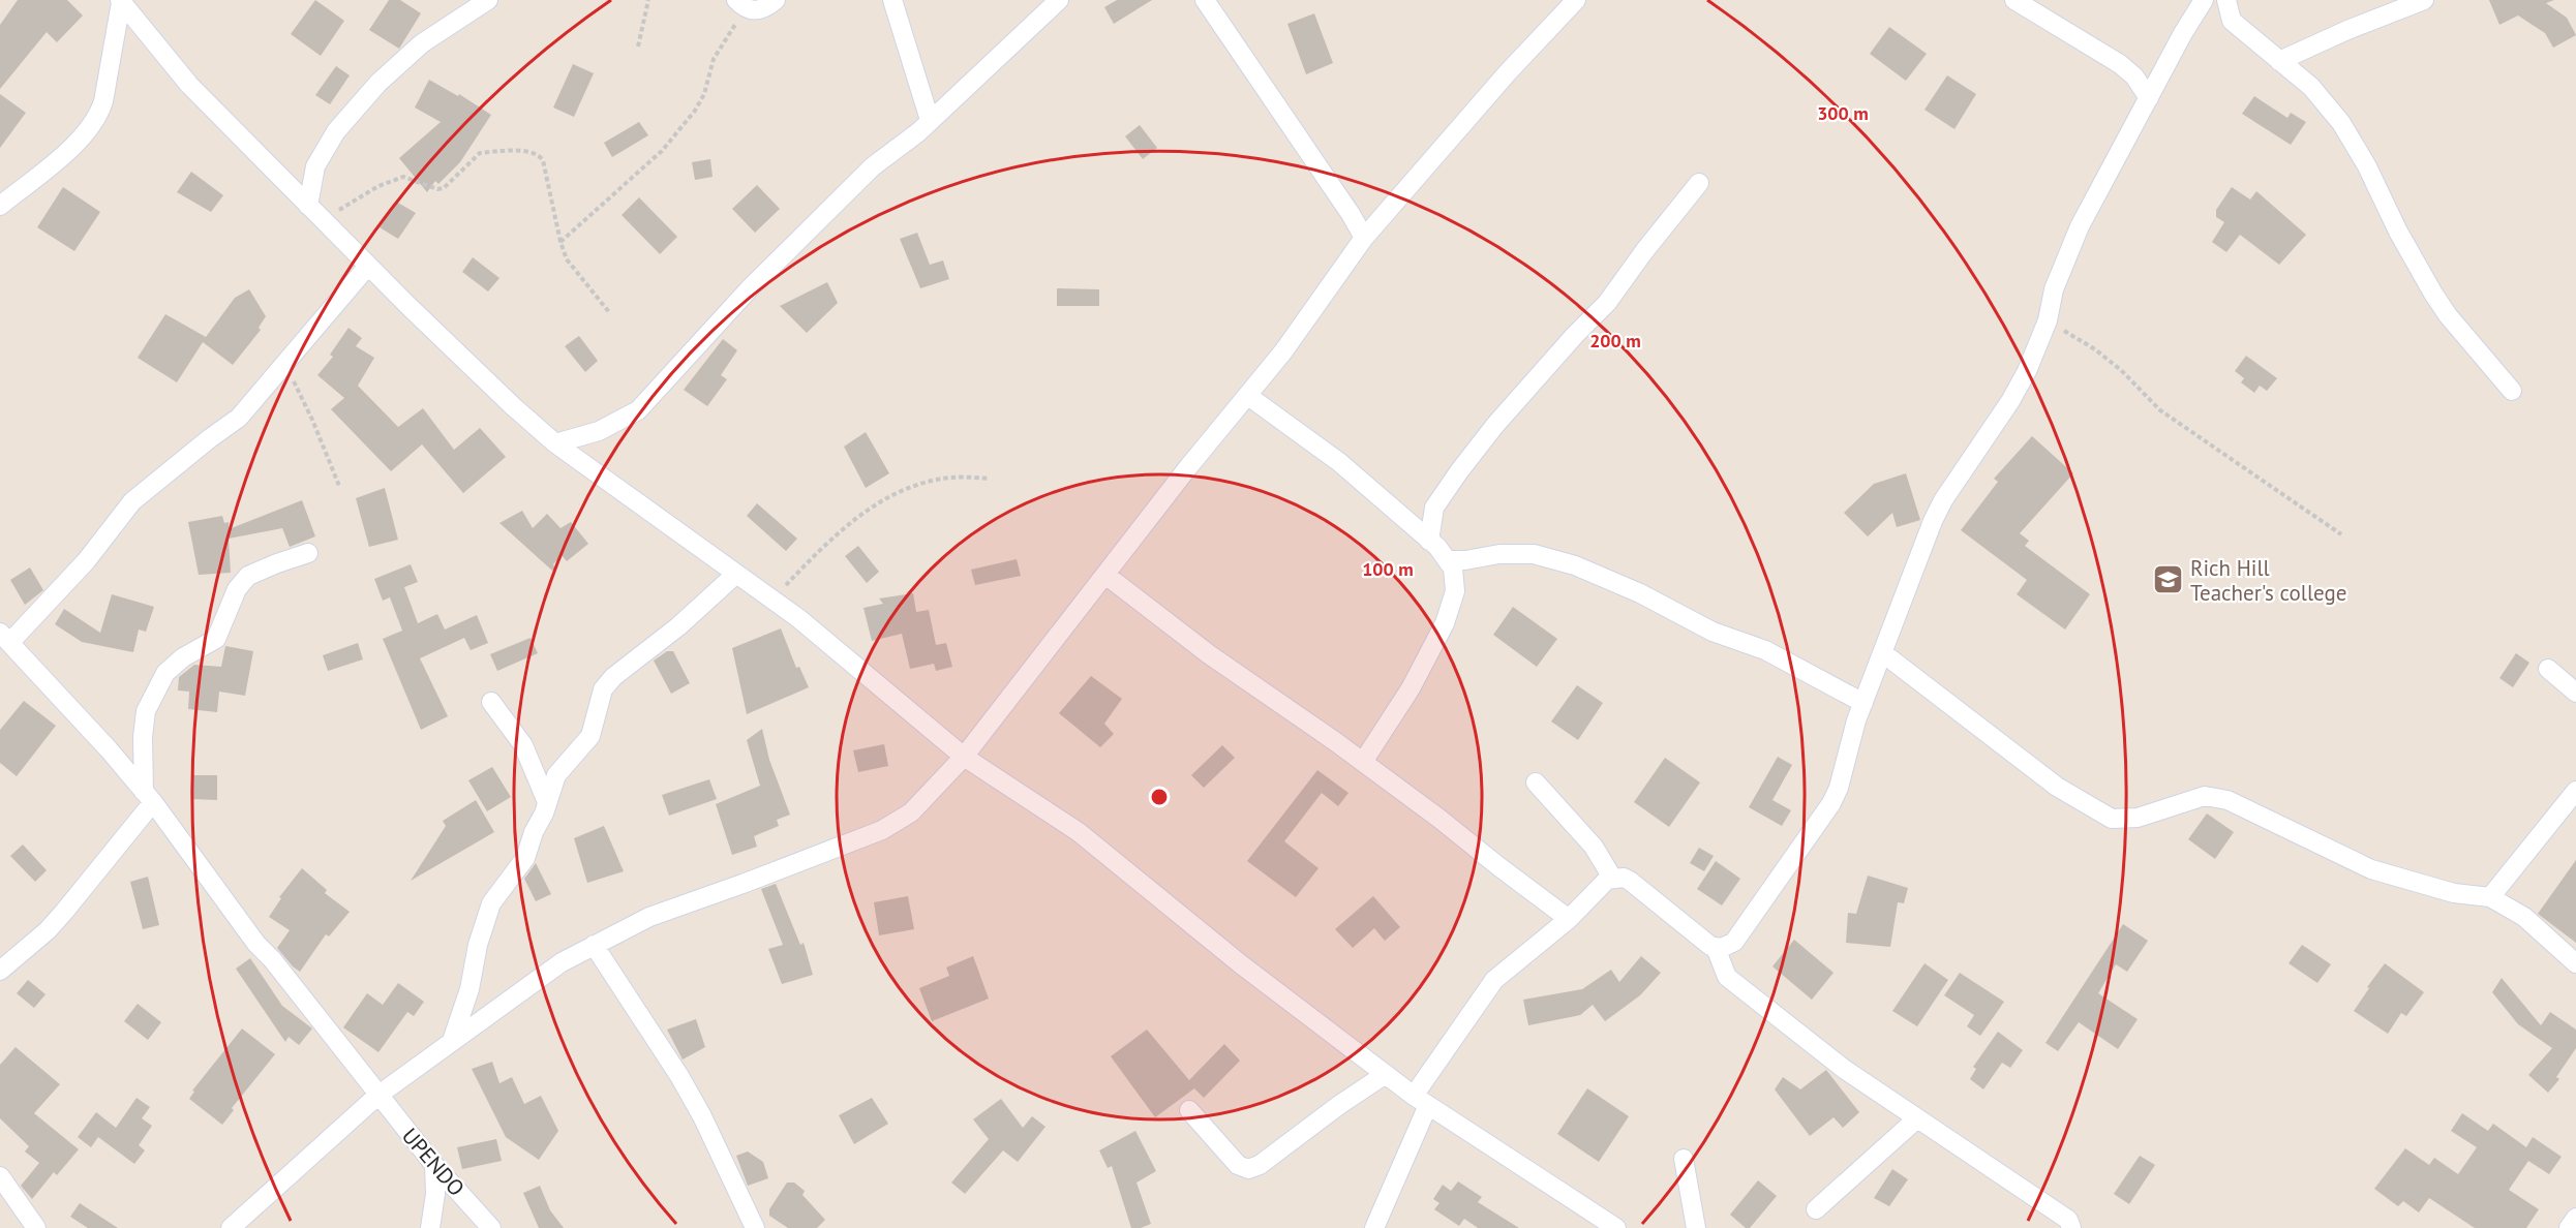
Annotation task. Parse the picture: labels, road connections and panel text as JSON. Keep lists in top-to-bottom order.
{
  "streets": {
    "street": ["UPENDO"]
  },
  "places": {
    "school or university": ["Rich Hill Teacher's college"]
  },
  "rings": ["300 m", "200 m", "100 m"]
}
